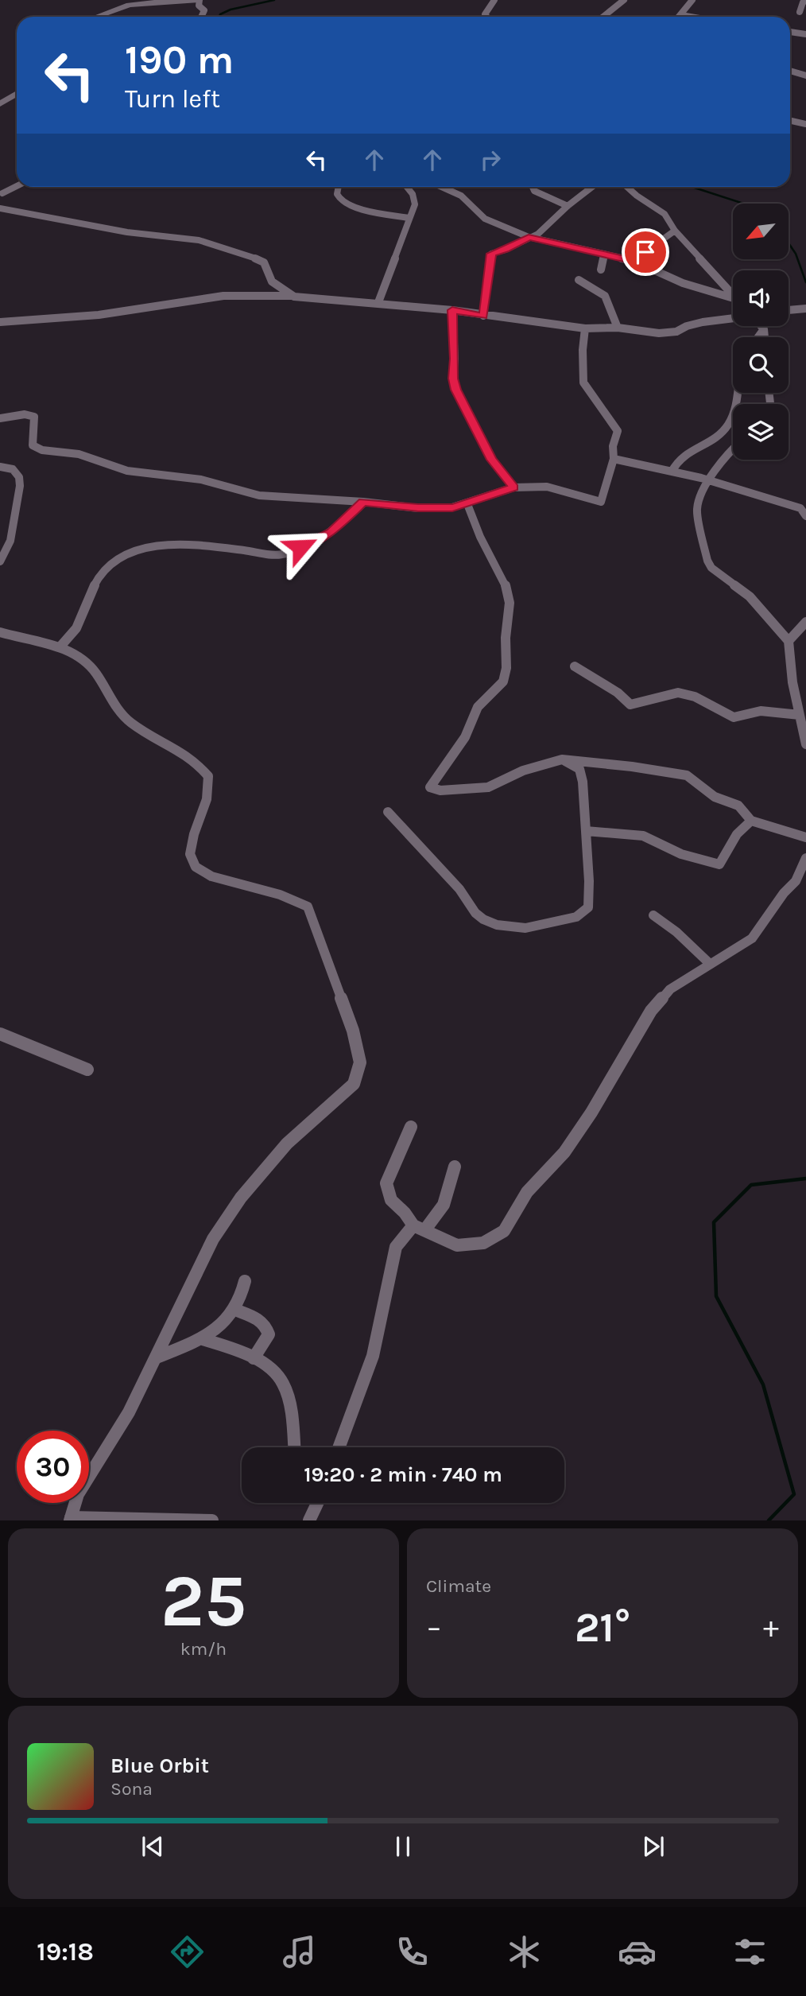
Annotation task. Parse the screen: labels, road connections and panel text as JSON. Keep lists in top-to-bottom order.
{
  "north": "bottom left",
  "page": {
    "turn": ["190 m", "Turn left"],
    "limit": "30",
    "trip": "19:20 · 2 min · 740 m",
    "tile": [
      ["25", "km/h"],
      "Climate"
    ],
    "heat": ["−", "21°", "+"],
    "song": ["Blue Orbit", "Sona"],
    "tabs": "19:18"
  }
}
